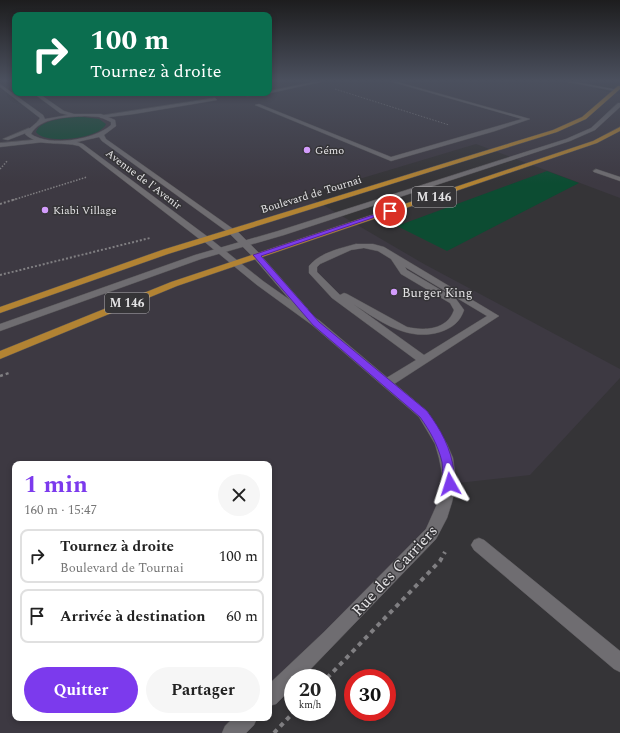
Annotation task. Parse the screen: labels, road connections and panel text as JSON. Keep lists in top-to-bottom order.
{
  "streets": {
    "main road": [
      "Avenue de l'Avenir",
      "Boulevard de Tournai",
      "M 146",
      "Rue des Carriers"
    ]
  },
  "crossings": [
    ["Avenue de l'Avenir", "Boulevard de Tournai"],
    ["Avenue de l'Avenir", "Rue des Carriers"],
    ["Boulevard de Tournai", "Rue des Carriers"],
    ["M 146", "Rue des Carriers"]
  ],
  "places": ["Gémo", "Kiabi Village", "Burger King"],
  "page": {
    "turn": ["100 m", "Tournez à droite"],
    "heading": ["1 min", "160 m · 15:47"],
    "list": [
      {
        "name": "Tournez à droite",
        "note": "Boulevard de Tournai",
        "value": "100 m"
      },
      {
        "name": "Arrivée à destination",
        "value": "60 m"
      }
    ],
    "buttons": ["Quitter", "Partager"],
    "speed": "20 km/h",
    "limit": "30"
  }
}
